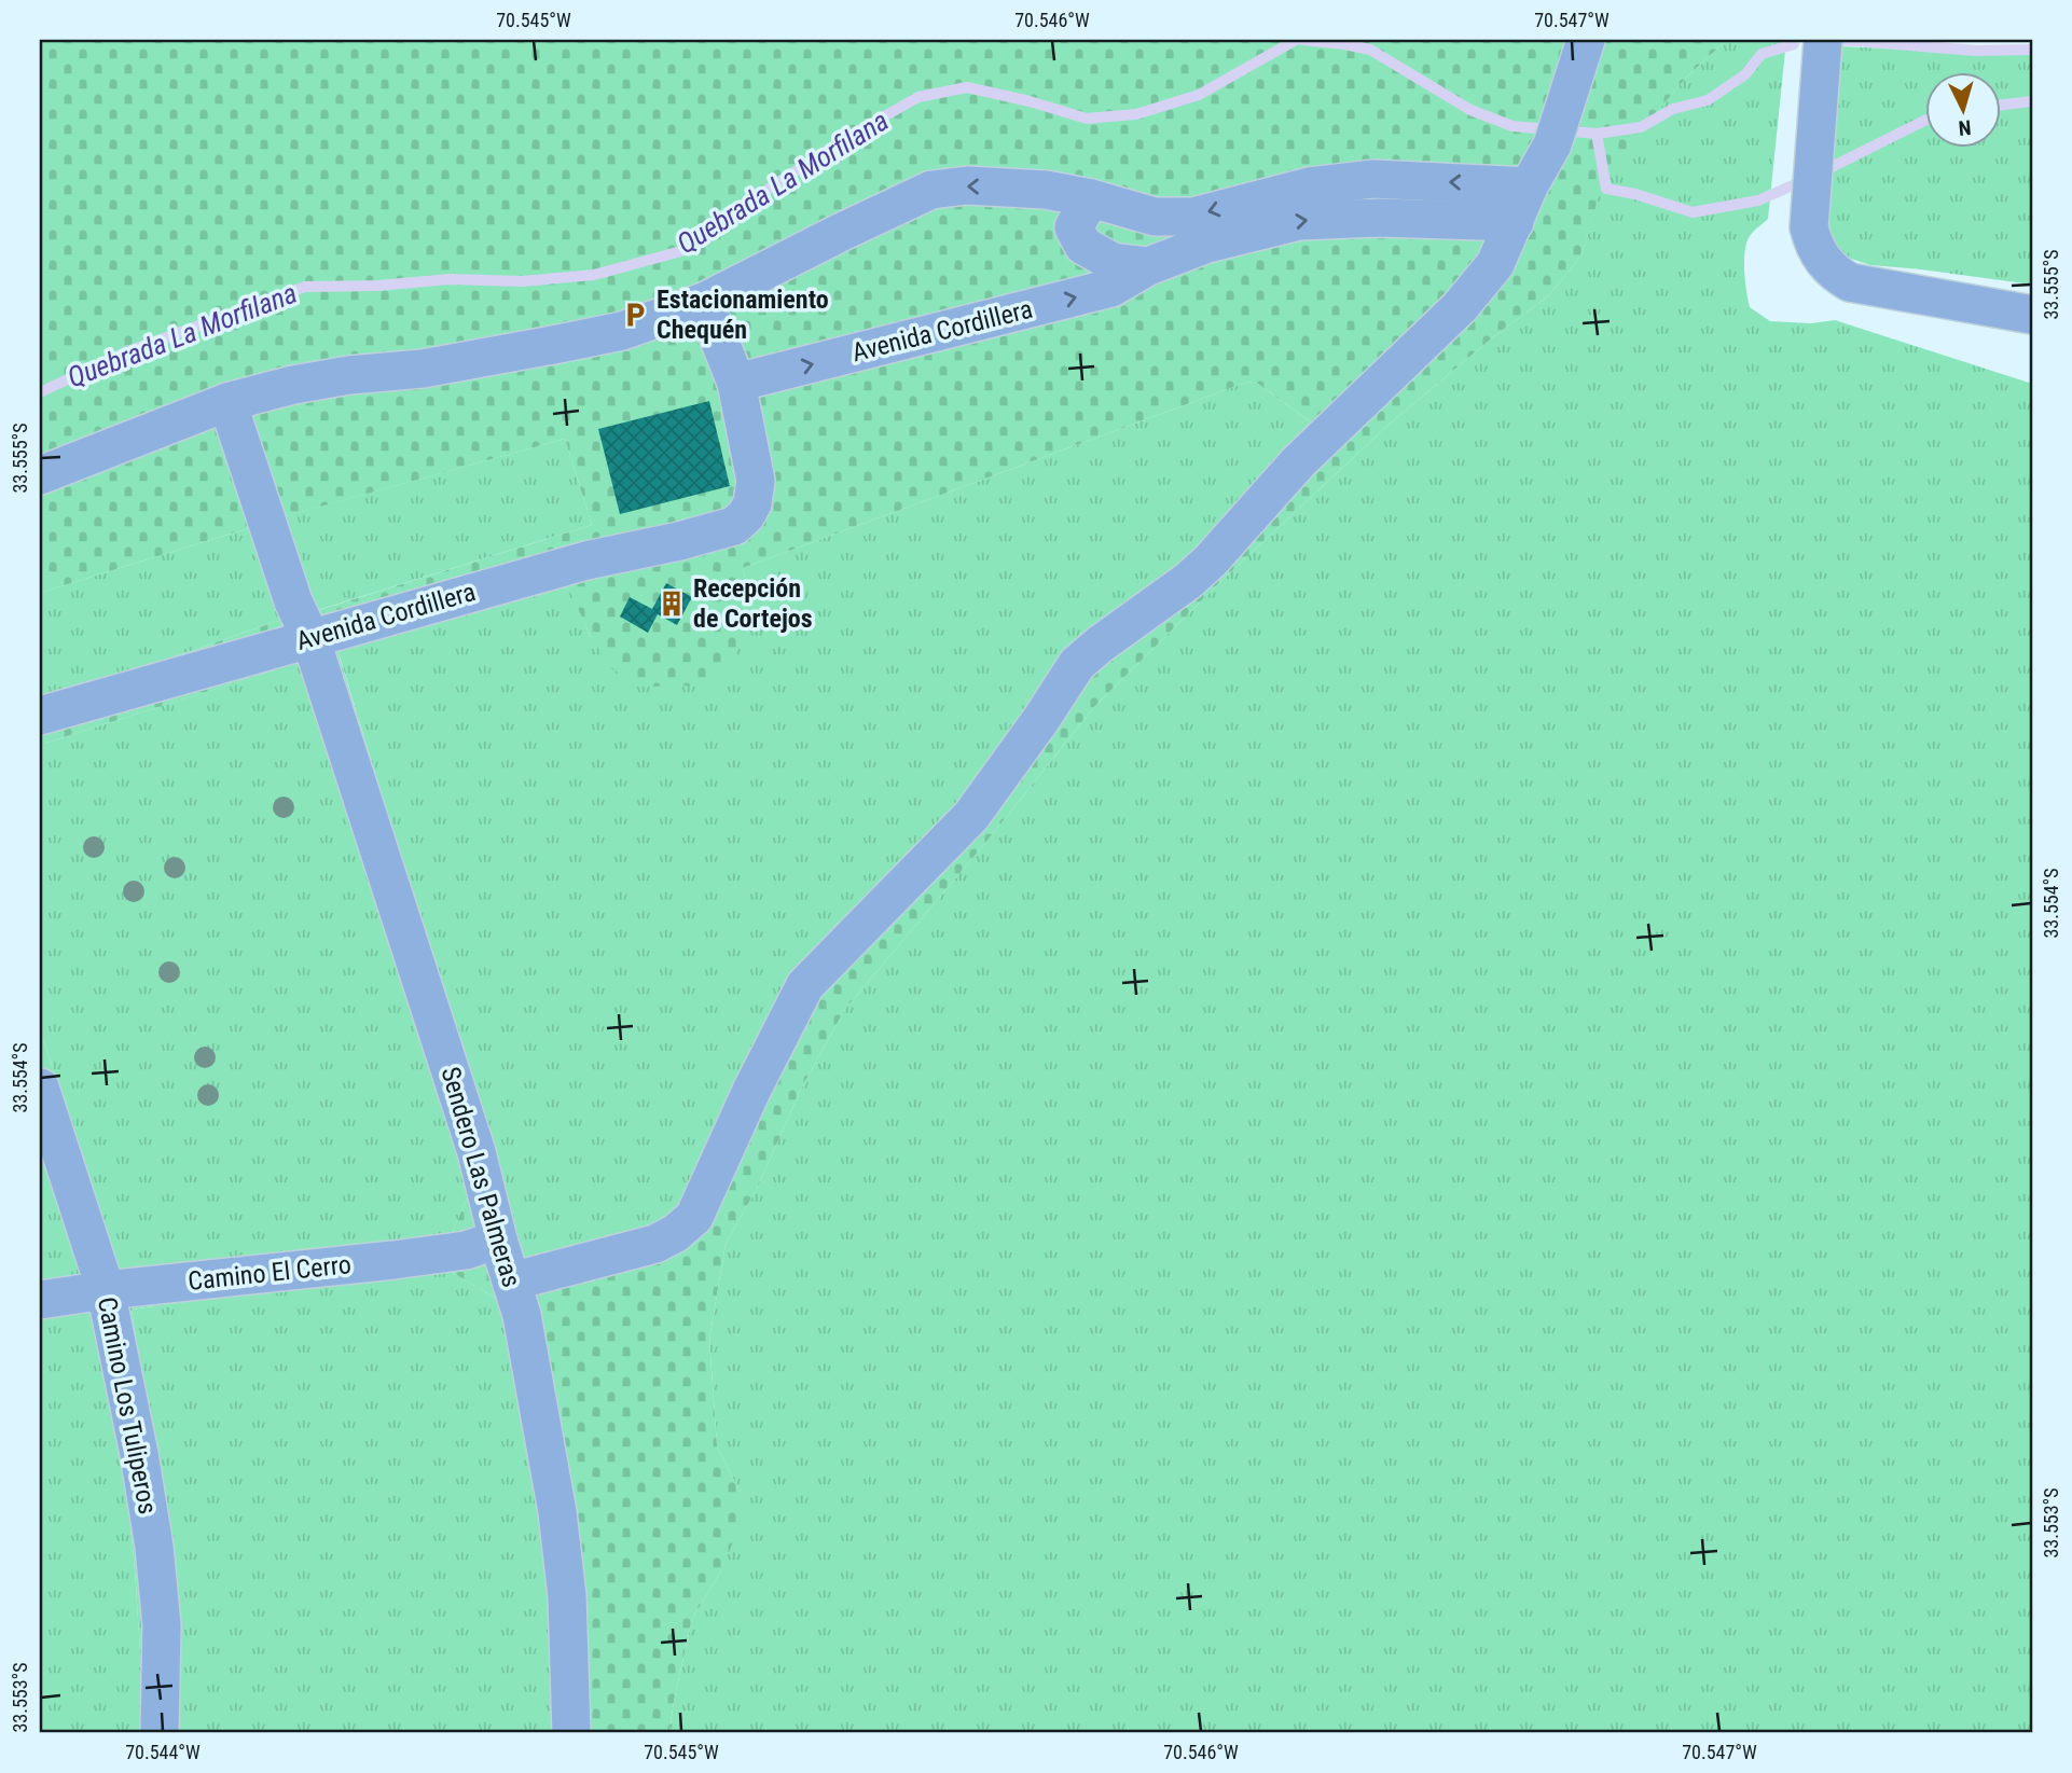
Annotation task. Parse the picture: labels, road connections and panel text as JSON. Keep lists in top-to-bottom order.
{
  "streets": {
    "street": [
      "Avenida Cordillera",
      "Sendero Las Palmeras",
      "Camino El Cerro",
      "Camino Los Tuliperos"
    ]
  },
  "crossings": [
    ["Avenida Cordillera", "Sendero Las Palmeras"],
    ["Sendero Las Palmeras", "Camino El Cerro"],
    ["Camino El Cerro", "Camino Los Tuliperos"]
  ],
  "water": ["Quebrada La Morfilana"],
  "places": {
    "parking": ["Estacionamiento Chequén"],
    "building": ["Recepción de Cortejos"]
  },
  "north": "bottom",
  "coordinates": [
    "70.545°W",
    "70.546°W",
    "70.547°W",
    "33.555°S",
    "33.554°S",
    "33.553°S",
    "70.544°W"
  ]
}
